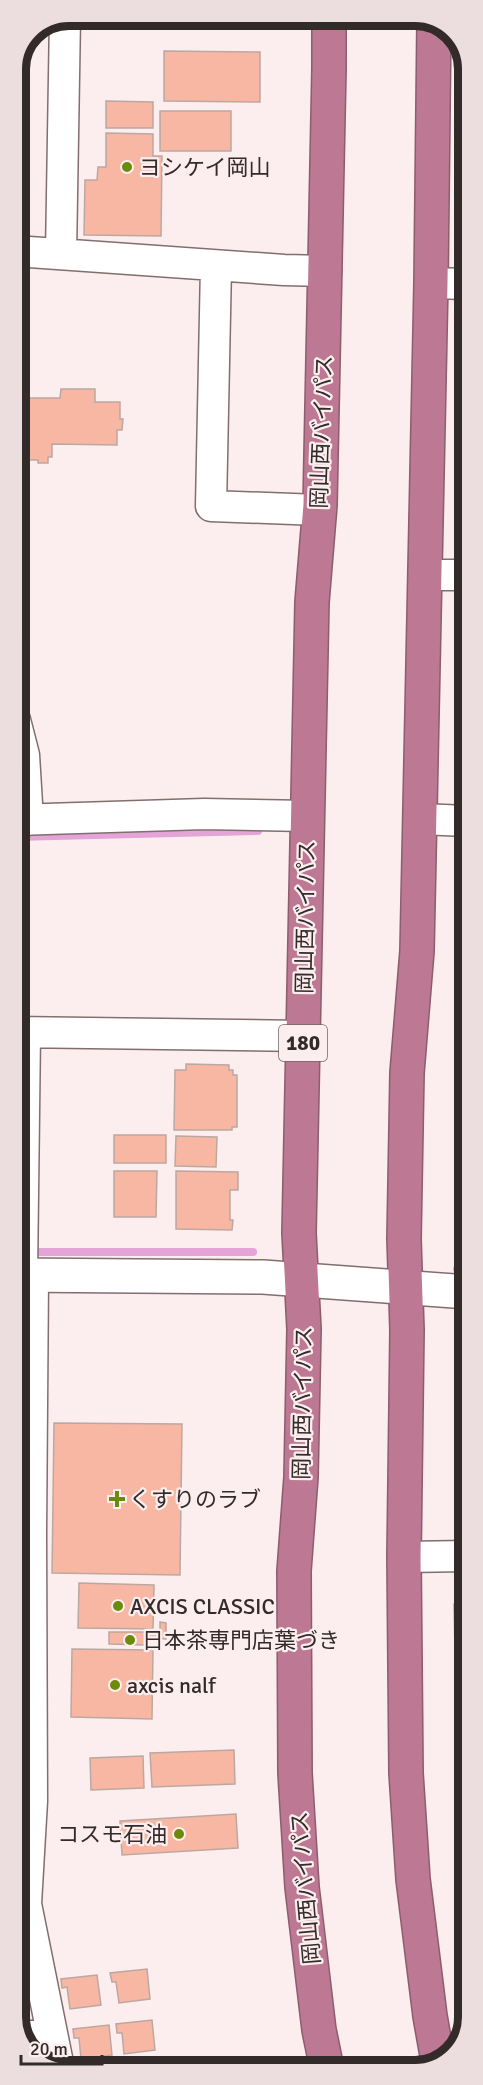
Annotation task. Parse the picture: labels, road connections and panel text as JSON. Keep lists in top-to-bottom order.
{
  "streets": {
    "highway": ["岡山西バイパス", "180"]
  },
  "places": {
    "other": [
      "ヨシケイ岡山",
      "AXCIS CLASSIC",
      "日本茶専門店葉づき",
      "axcis nalf",
      "コスモ石油"
    ],
    "health": ["くすりのラブ"]
  },
  "scale_bar": "20 m"
}
